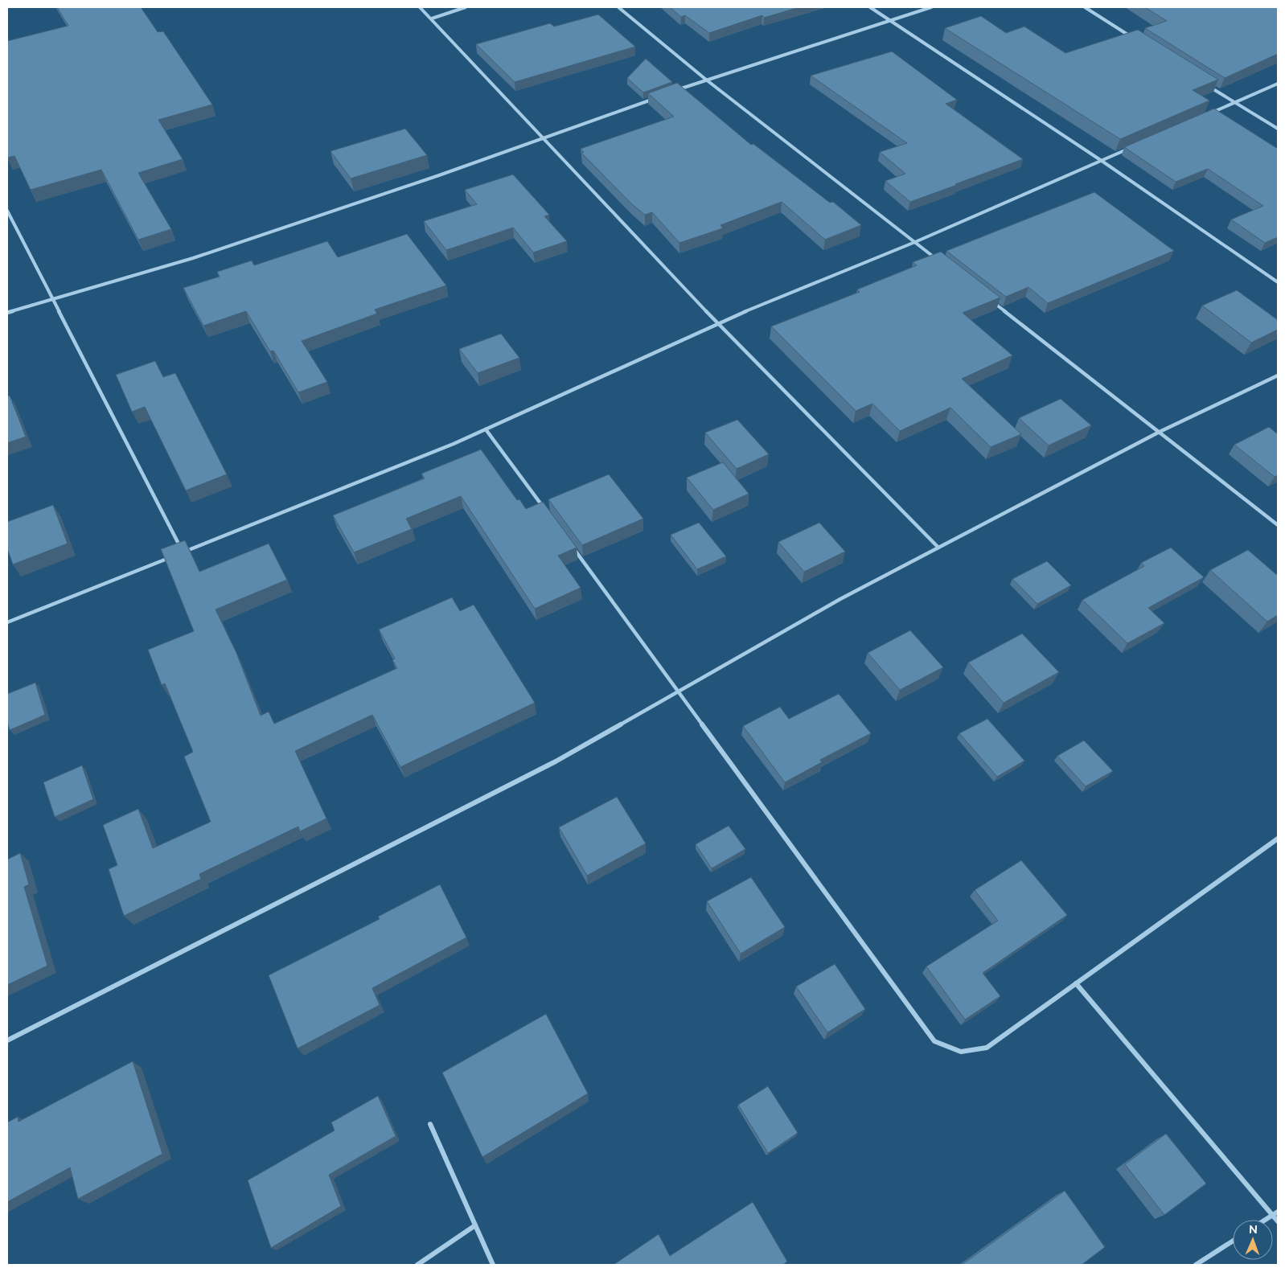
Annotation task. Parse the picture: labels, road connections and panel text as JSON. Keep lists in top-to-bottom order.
{
  "north": "top"
}
